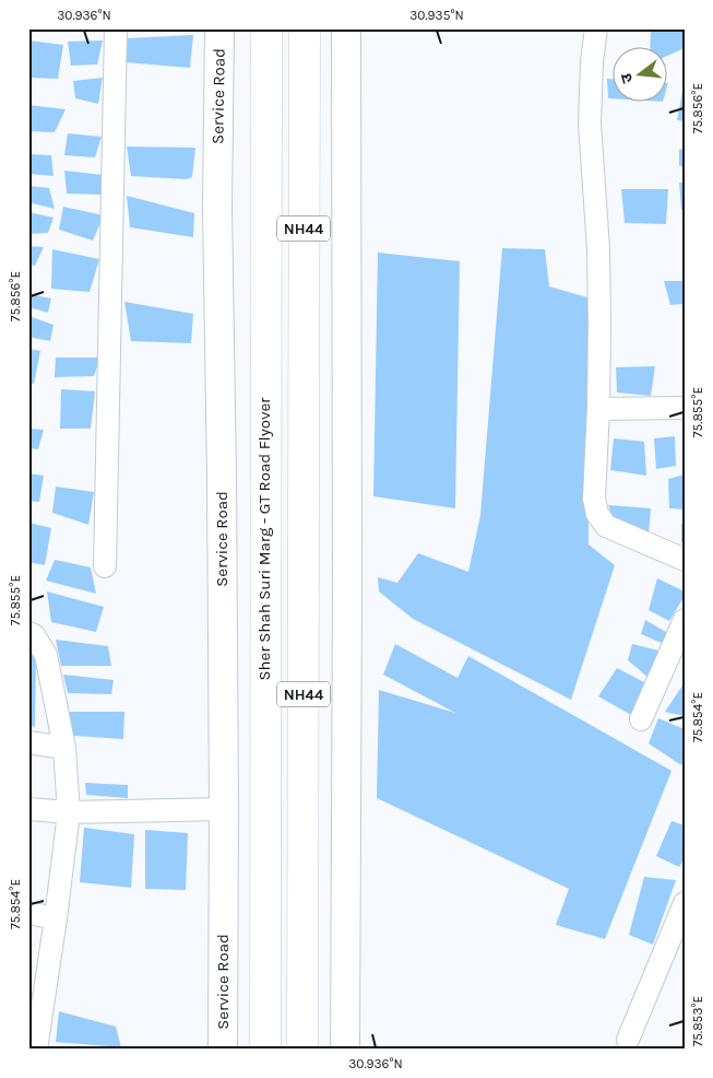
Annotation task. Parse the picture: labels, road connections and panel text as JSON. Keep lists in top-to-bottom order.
{
  "streets": {
    "highway": ["NH44", "Sher Shah Suri Marg - GT Road Flyover"],
    "street": ["Service Road"]
  },
  "north": "left",
  "coordinates": [
    "30.936°N",
    "30.935°N",
    "75.856°E",
    "75.855°E",
    "75.854°E",
    "75.853°E"
  ]
}
